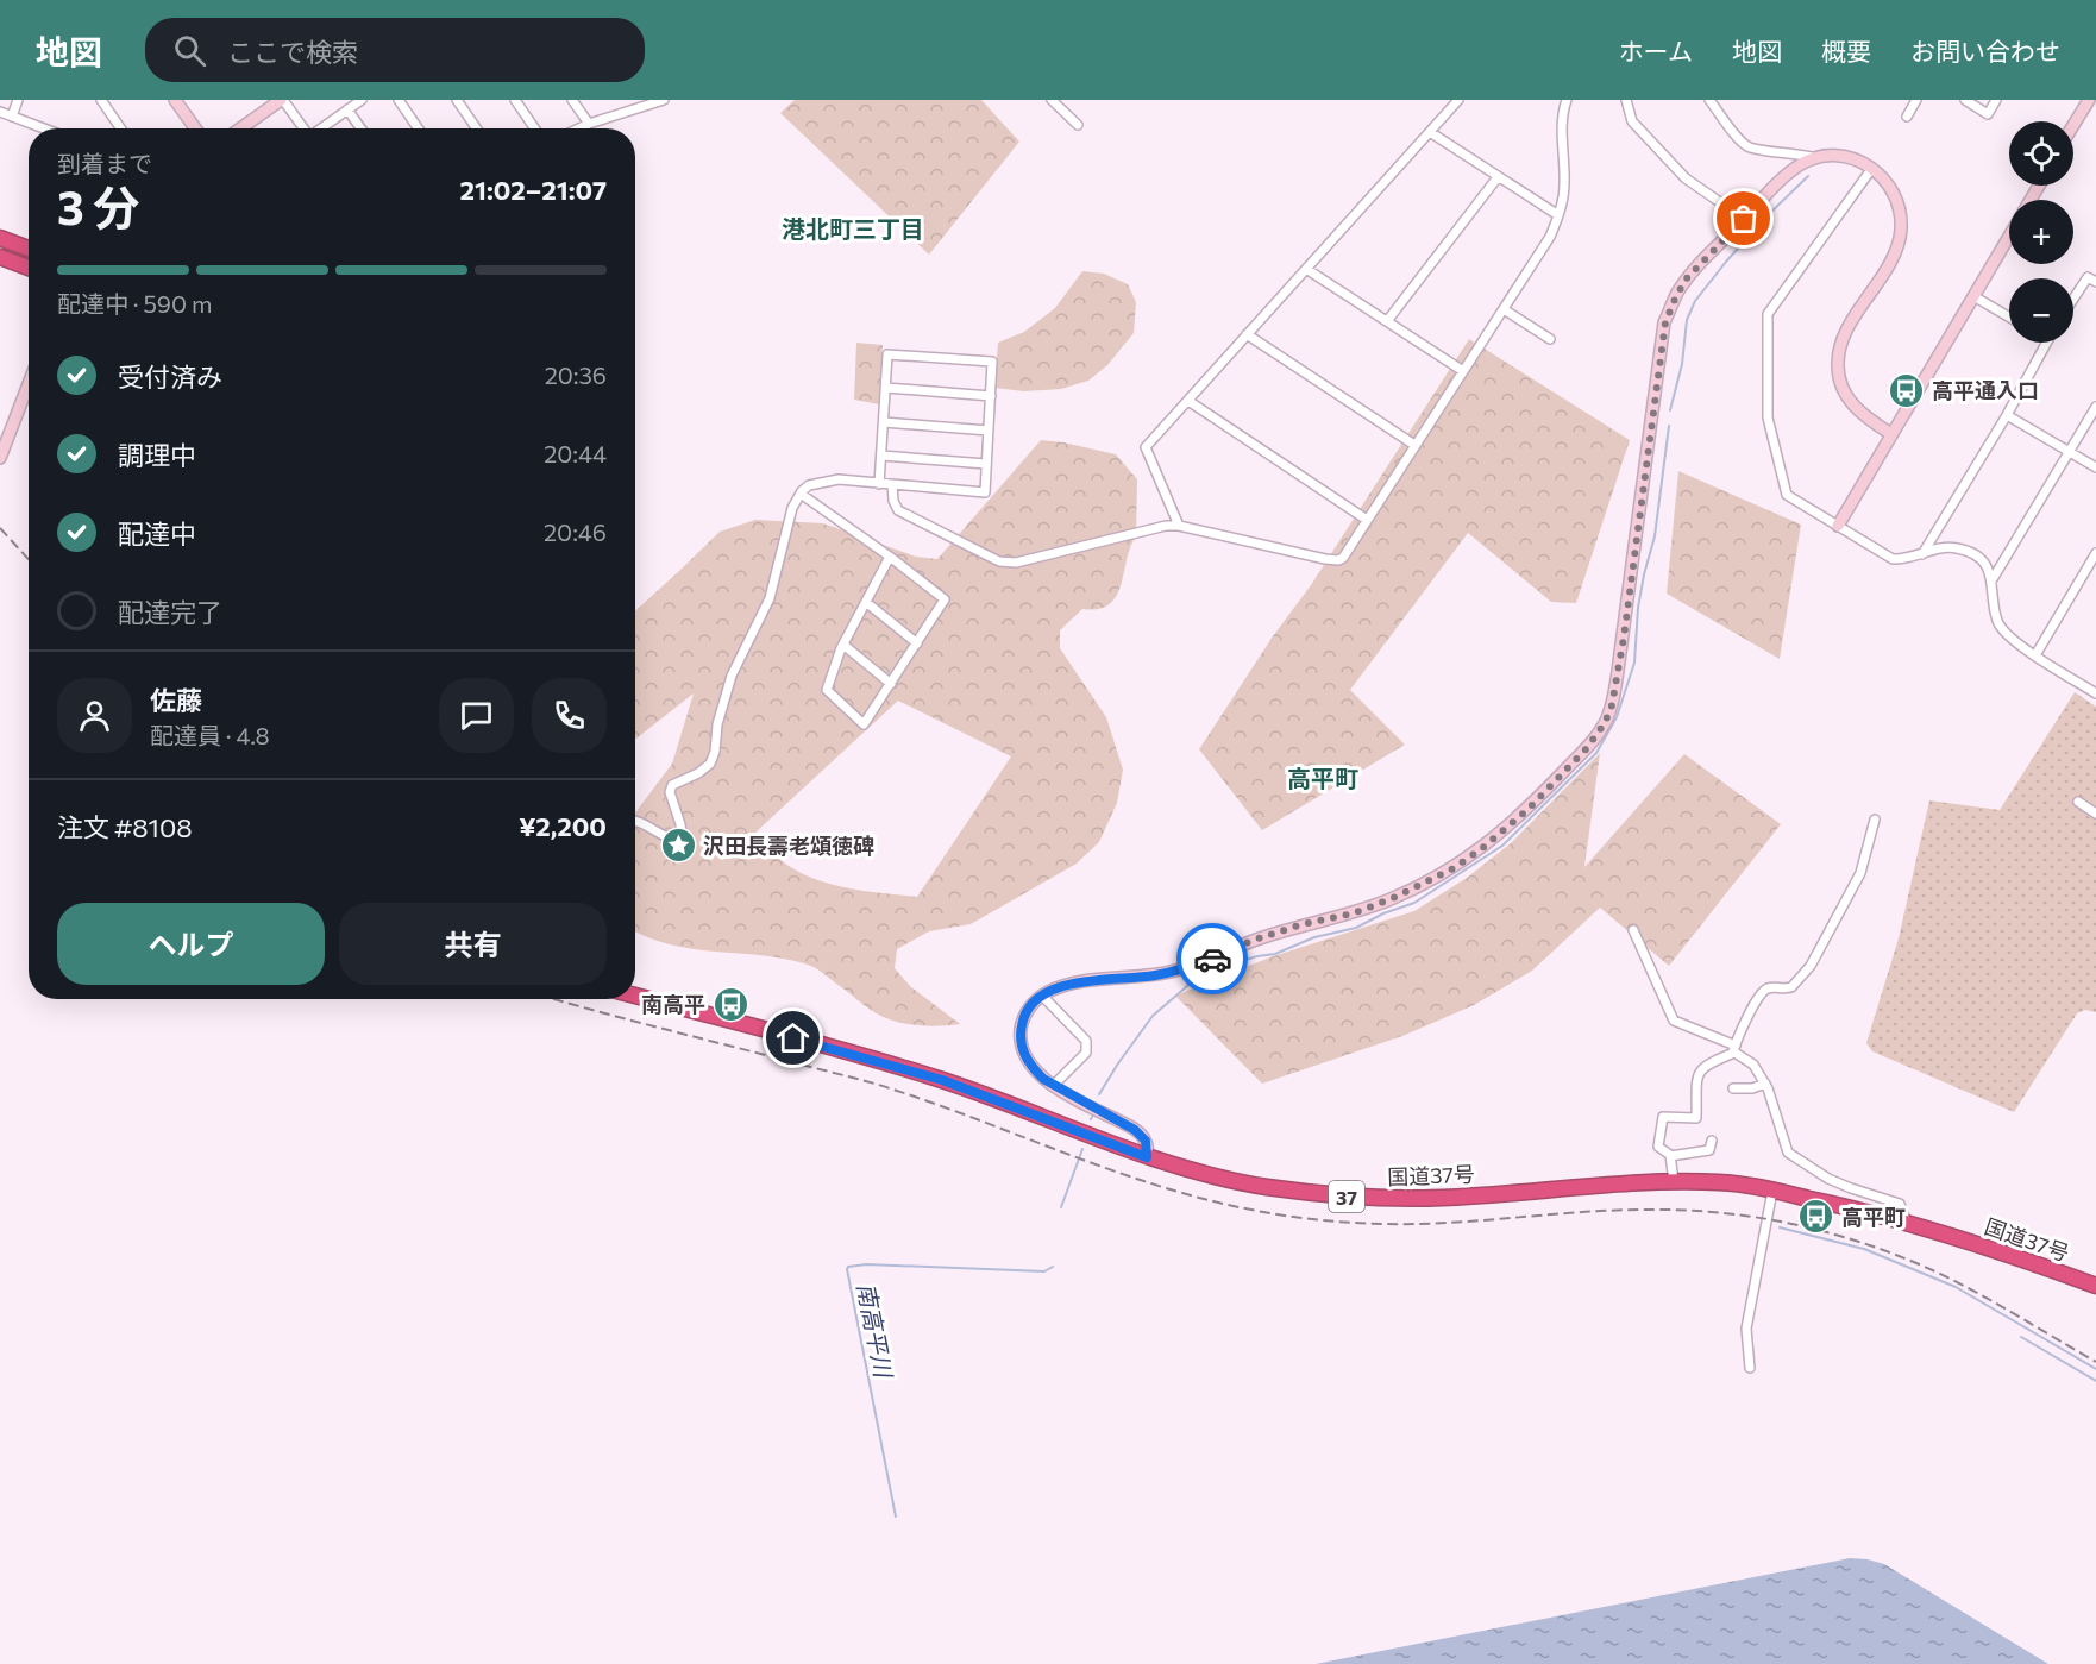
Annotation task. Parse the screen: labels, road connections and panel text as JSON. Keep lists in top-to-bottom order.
{
  "streets": {
    "highway": ["国道37号", "37"]
  },
  "districts": ["港北町三丁目", "高平町"],
  "water": ["南高平川"],
  "places": {
    "bus stop": ["高平通入口", "南高平", "高平町"],
    "place": ["沢田長壽老頌徳碑"]
  },
  "page": {
    "header": "地図",
    "search": "ここで検索",
    "nav": [
      "ホーム",
      "地図",
      "概要",
      "お問い合わせ"
    ],
    "map_buttons": ["+", "−"],
    "heading": ["3 分", "到着まで", "21:02–21:07"],
    "panel": [
      "佐藤",
      "配達員 · 4.8",
      "注文 #8108",
      "¥2,200"
    ],
    "bar": "配達中 · 590 m",
    "list": [
      ["受付済み", "20:36"],
      ["調理中", "20:44"],
      ["配達中", "20:46"],
      "配達完了"
    ],
    "buttons": ["ヘルプ", "共有"]
  }
}
